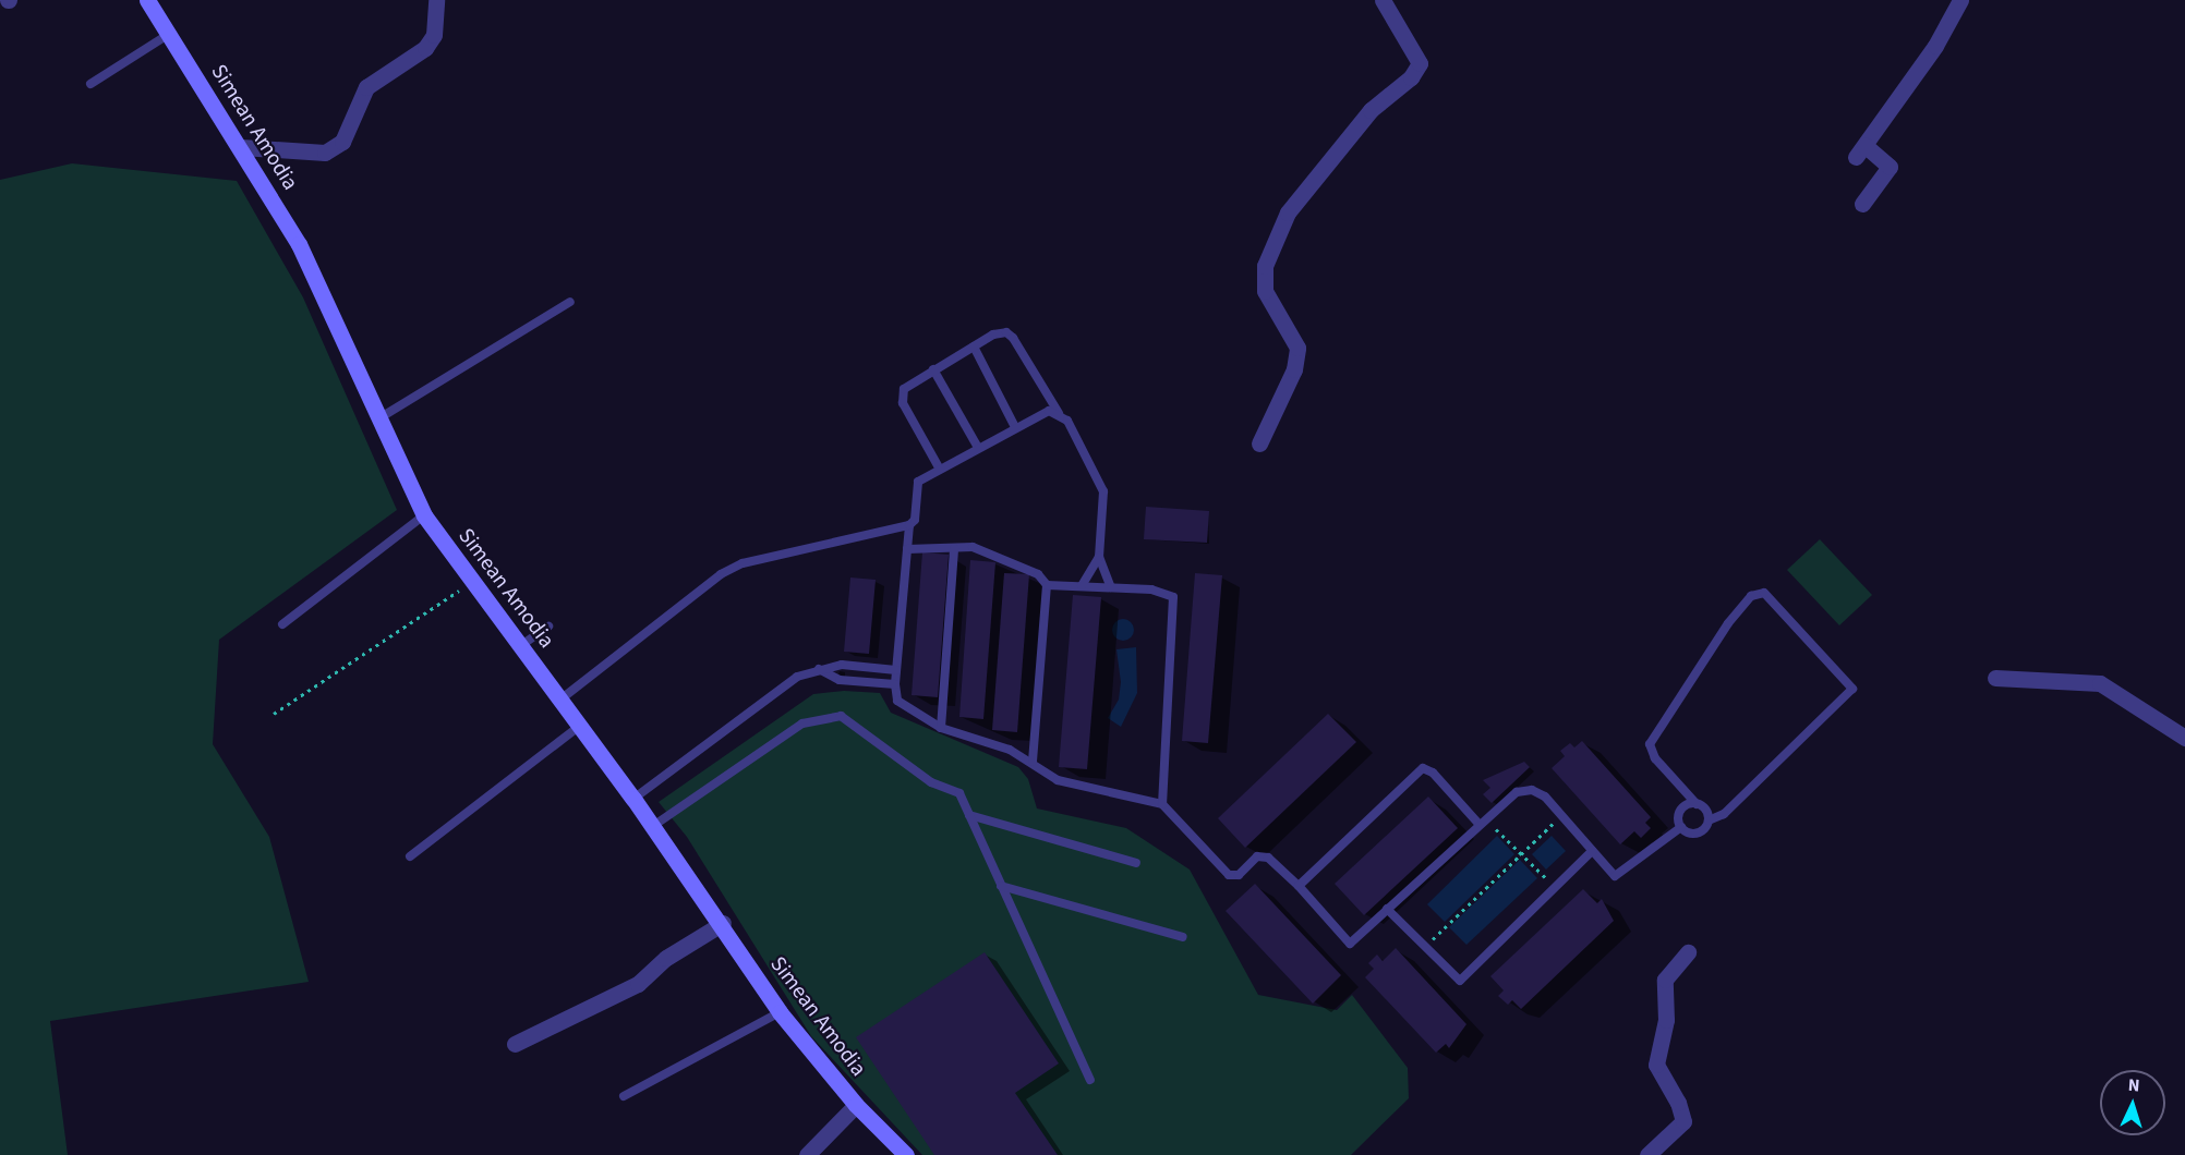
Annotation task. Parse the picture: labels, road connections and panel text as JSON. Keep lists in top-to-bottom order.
{
  "streets": {
    "street": ["Simean Amodia"]
  },
  "north": "top"
}
